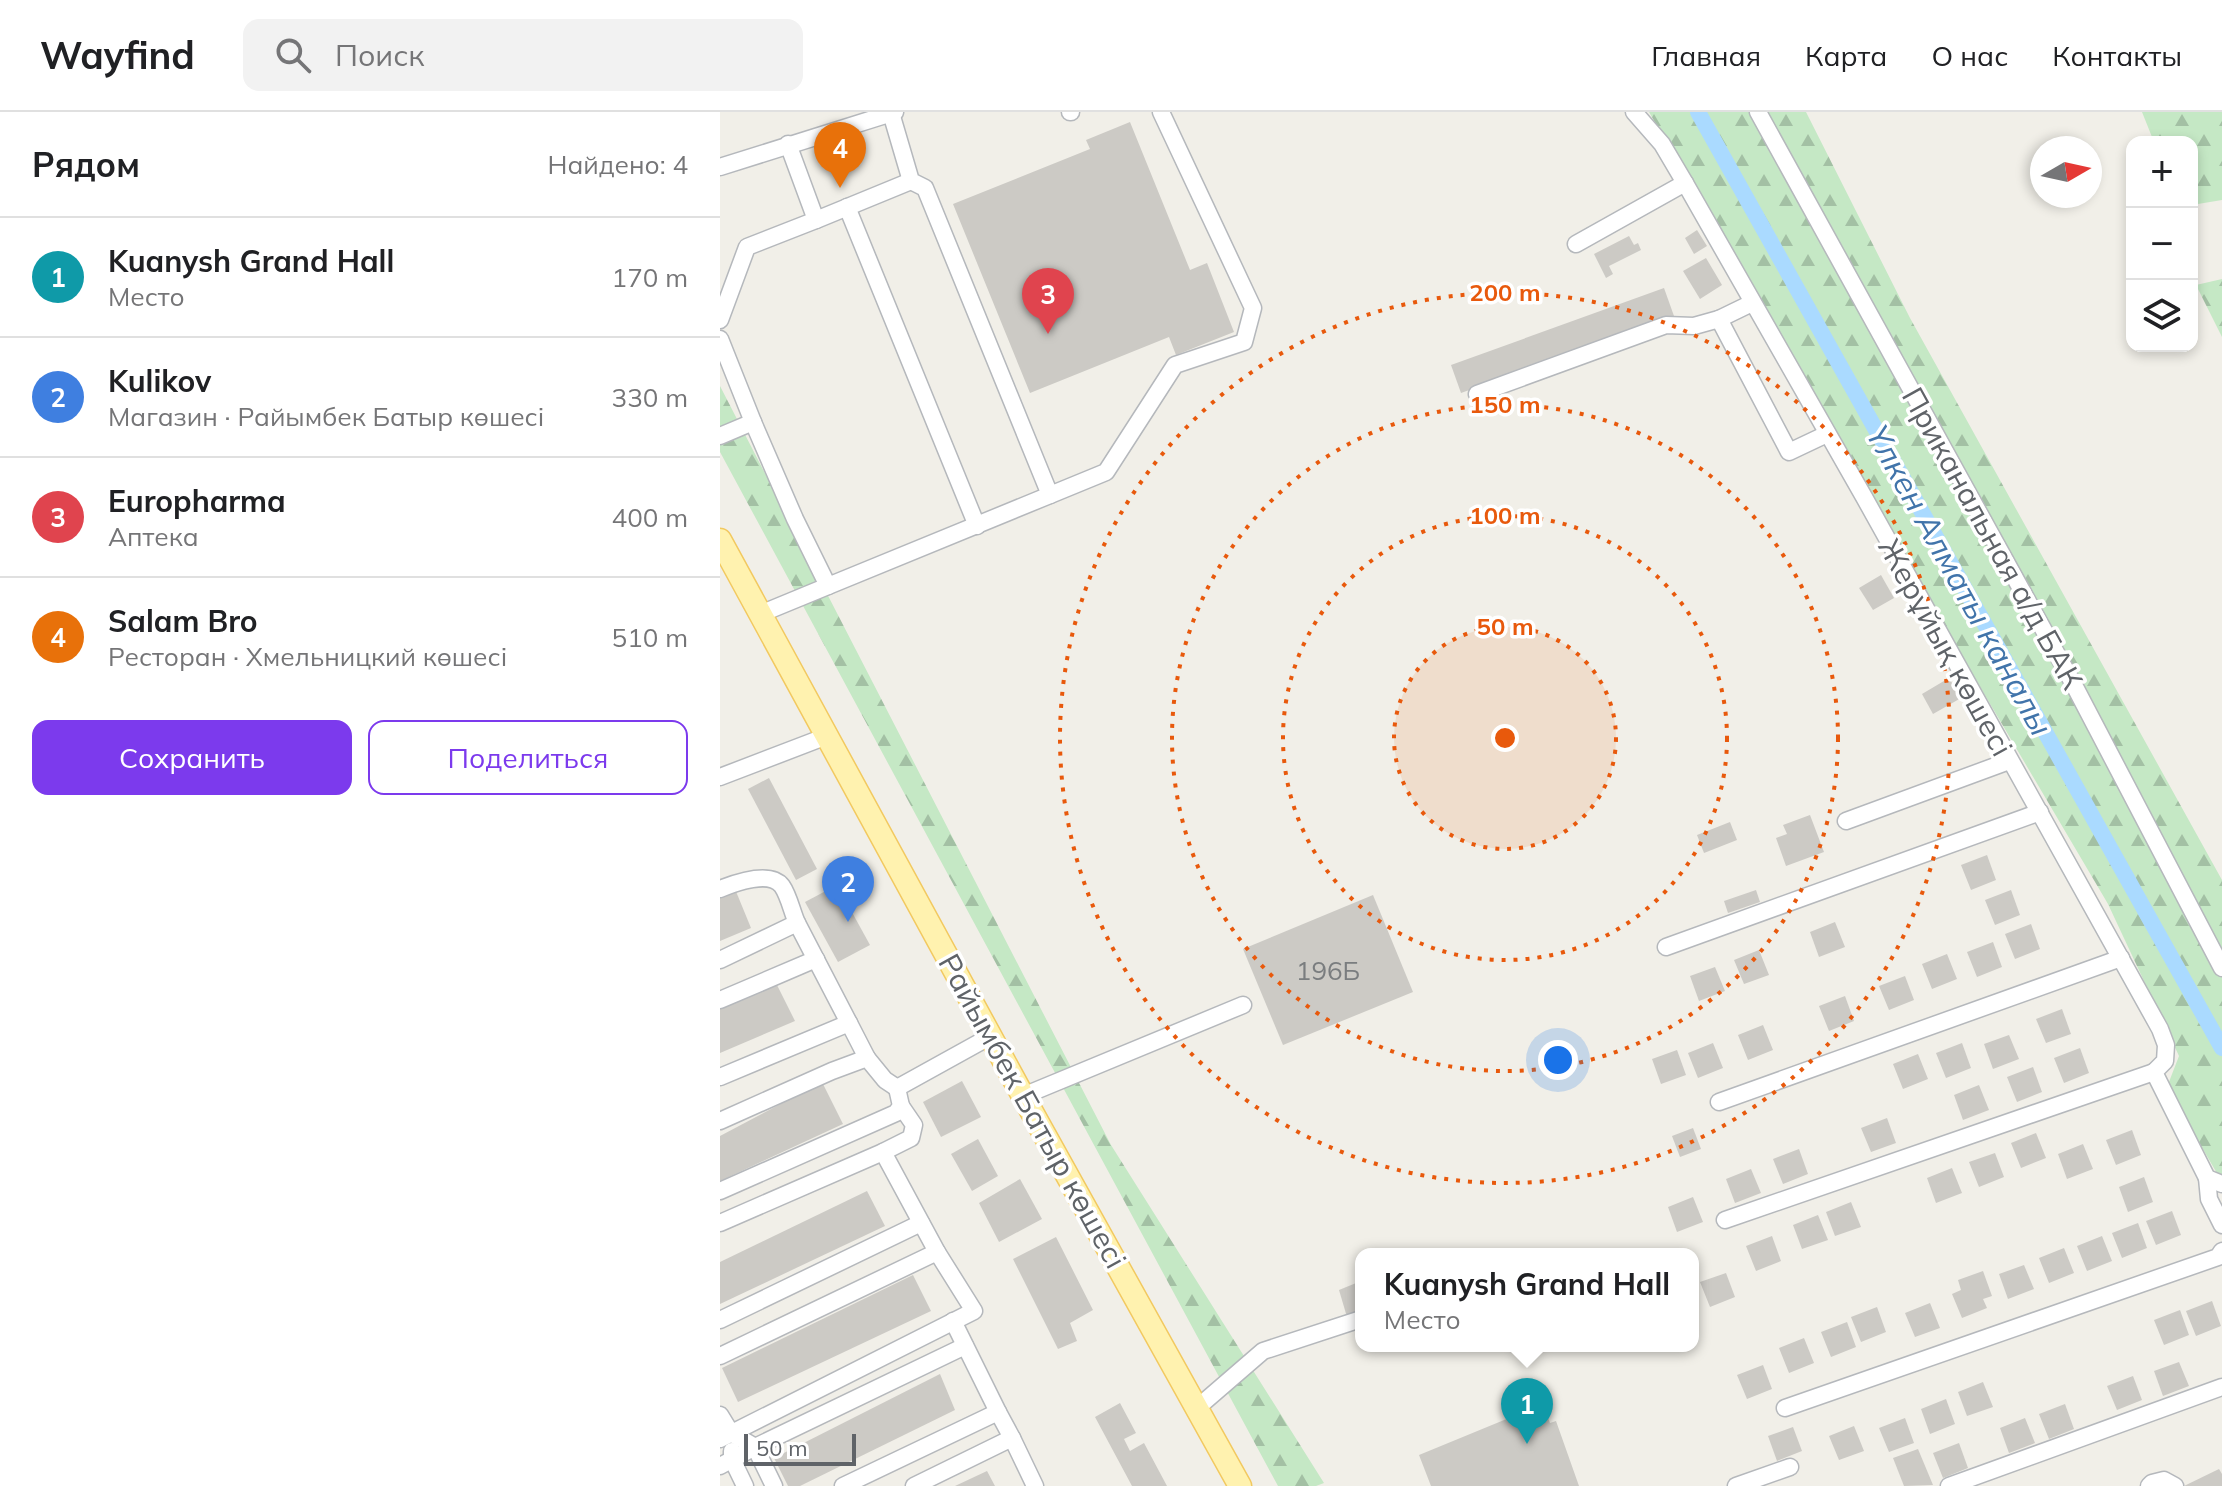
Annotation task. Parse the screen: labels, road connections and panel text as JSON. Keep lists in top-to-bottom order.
{
  "streets": {
    "main road": ["Райымбек Батыр көшесі"],
    "street": ["Приканальная а/д БАК", "Жерұйық көшесі"]
  },
  "water": ["Үлкен Алматы каналы"],
  "house_numbers": ["196Б"],
  "scale_bar": "50 m",
  "north": "right",
  "page": {
    "header": "Wayfind",
    "search": "Поиск",
    "nav": [
      "Главная",
      "Карта",
      "О нас",
      "Контакты"
    ],
    "heading": ["Рядом", "Найдено: 4"],
    "pins": [
      "4",
      "3",
      "2",
      "1"
    ],
    "map_buttons": ["+", "−"],
    "list": [
      {
        "mark": "1",
        "name": "Kuanysh Grand Hall",
        "note": "Место",
        "value": "170 m"
      },
      {
        "mark": "2",
        "name": "Kulikov",
        "note": "Магазин · Райымбек Батыр көшесі",
        "value": "330 m"
      },
      {
        "mark": "3",
        "name": "Europharma",
        "note": "Аптека",
        "value": "400 m"
      },
      {
        "mark": "4",
        "name": "Salam Bro",
        "note": "Ресторан · Хмельницкий көшесі",
        "value": "510 m"
      }
    ],
    "buttons": ["Сохранить", "Поделиться"],
    "popup": ["Kuanysh Grand Hall", "Место"],
    "scale": "50 m"
  },
  "rings": [
    "200 m",
    "150 m",
    "100 m",
    "50 m"
  ]
}
